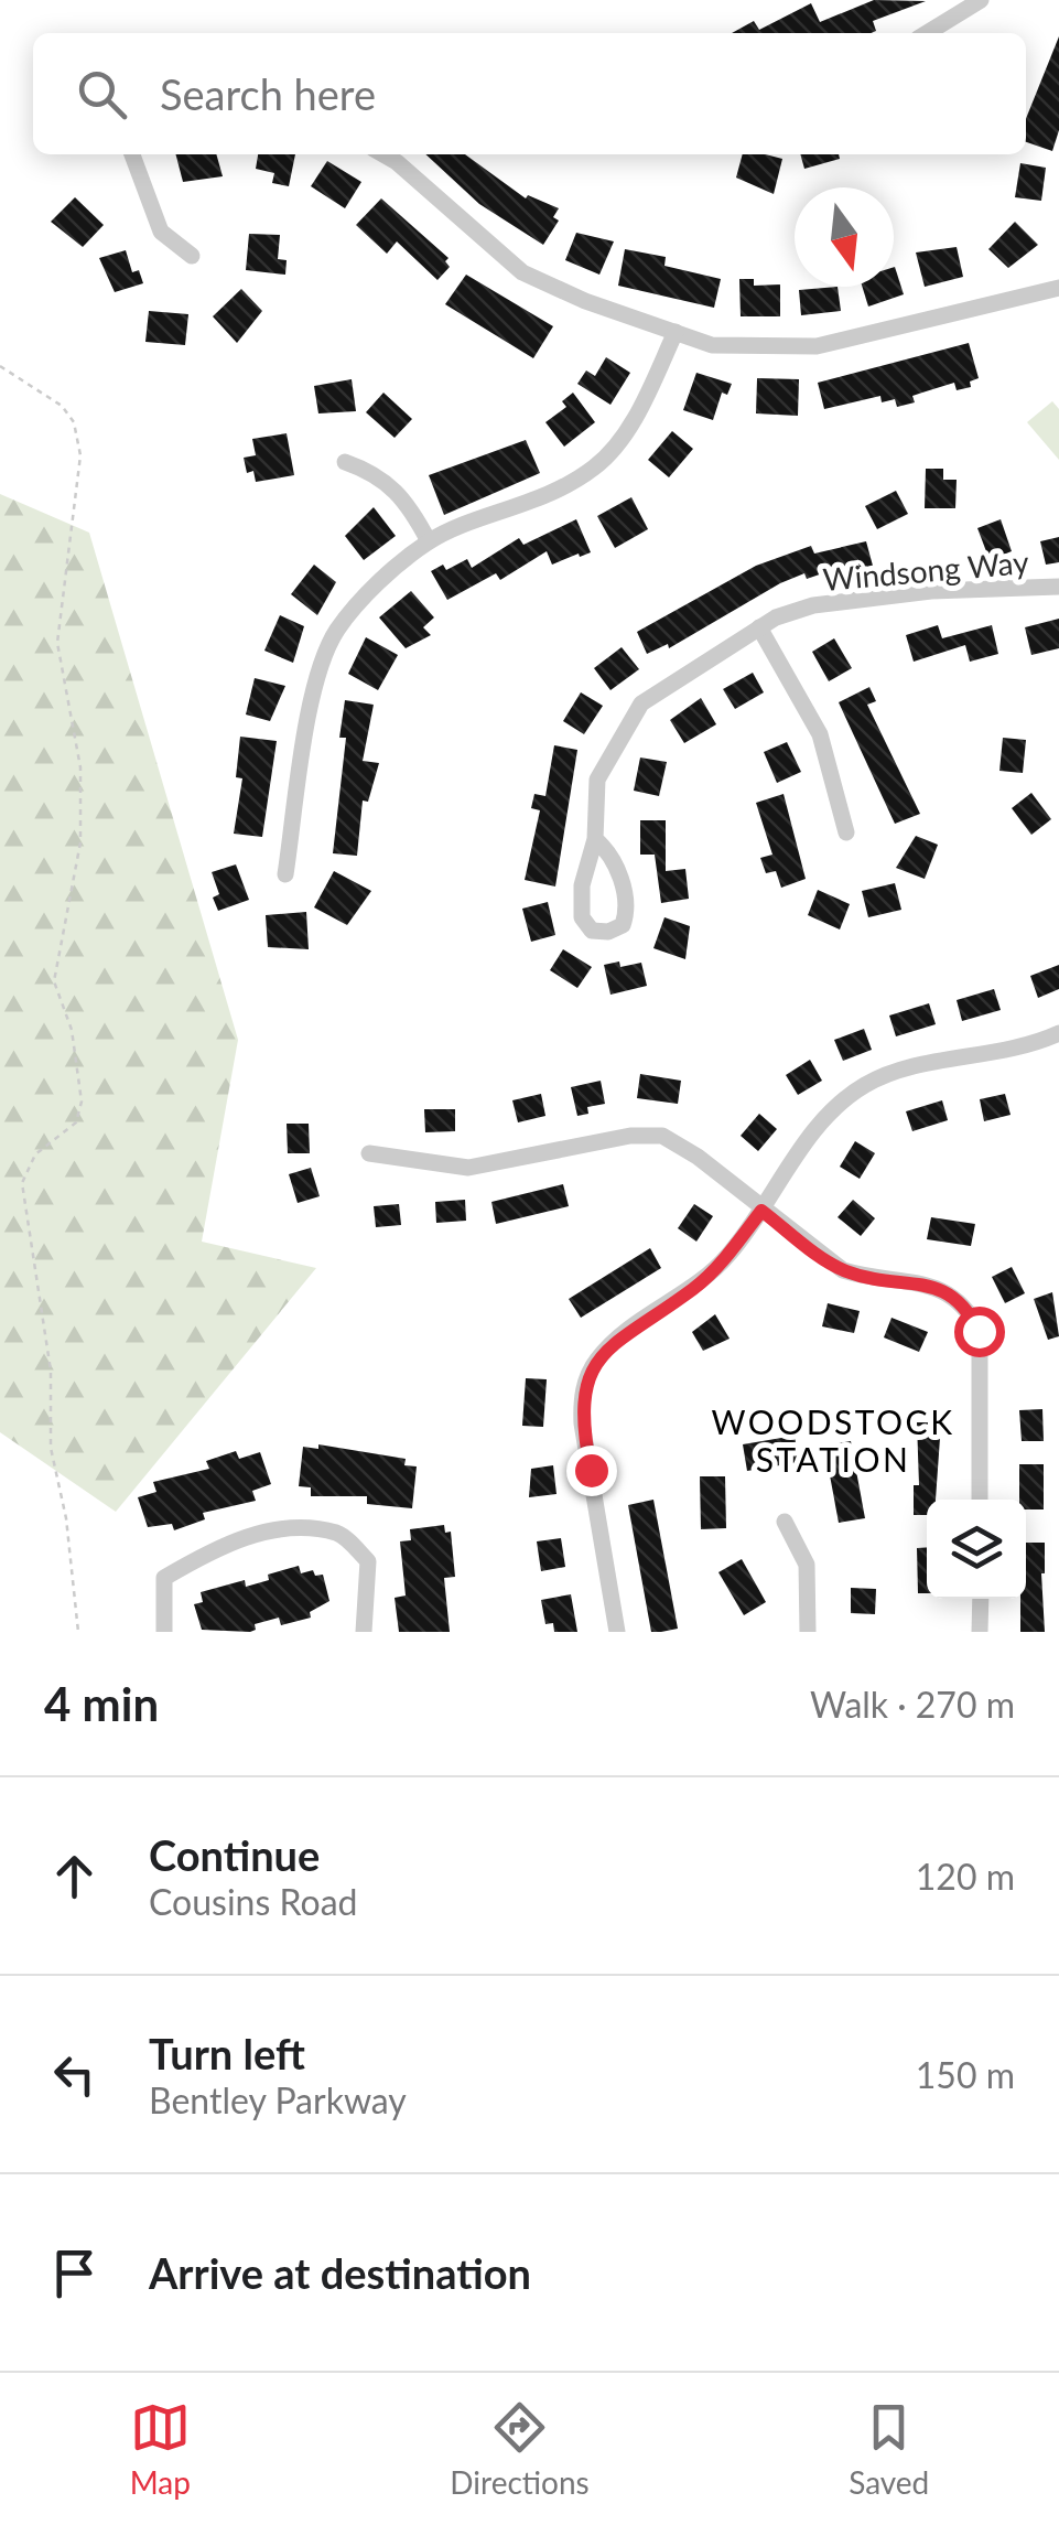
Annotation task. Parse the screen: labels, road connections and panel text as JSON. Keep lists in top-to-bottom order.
{
  "streets": {
    "street": ["Windsong Way"]
  },
  "districts": ["WOODSTOCK STATION"],
  "north": "bottom",
  "page": {
    "search": "Search here",
    "heading": ["4 min", "Walk · 270 m"],
    "list": [
      ["Continue", "Cousins Road", "120 m"],
      ["Turn left", "Bentley Parkway", "150 m"],
      "Arrive at destination"
    ],
    "nav": ["Map", "Directions", "Saved"]
  }
}
